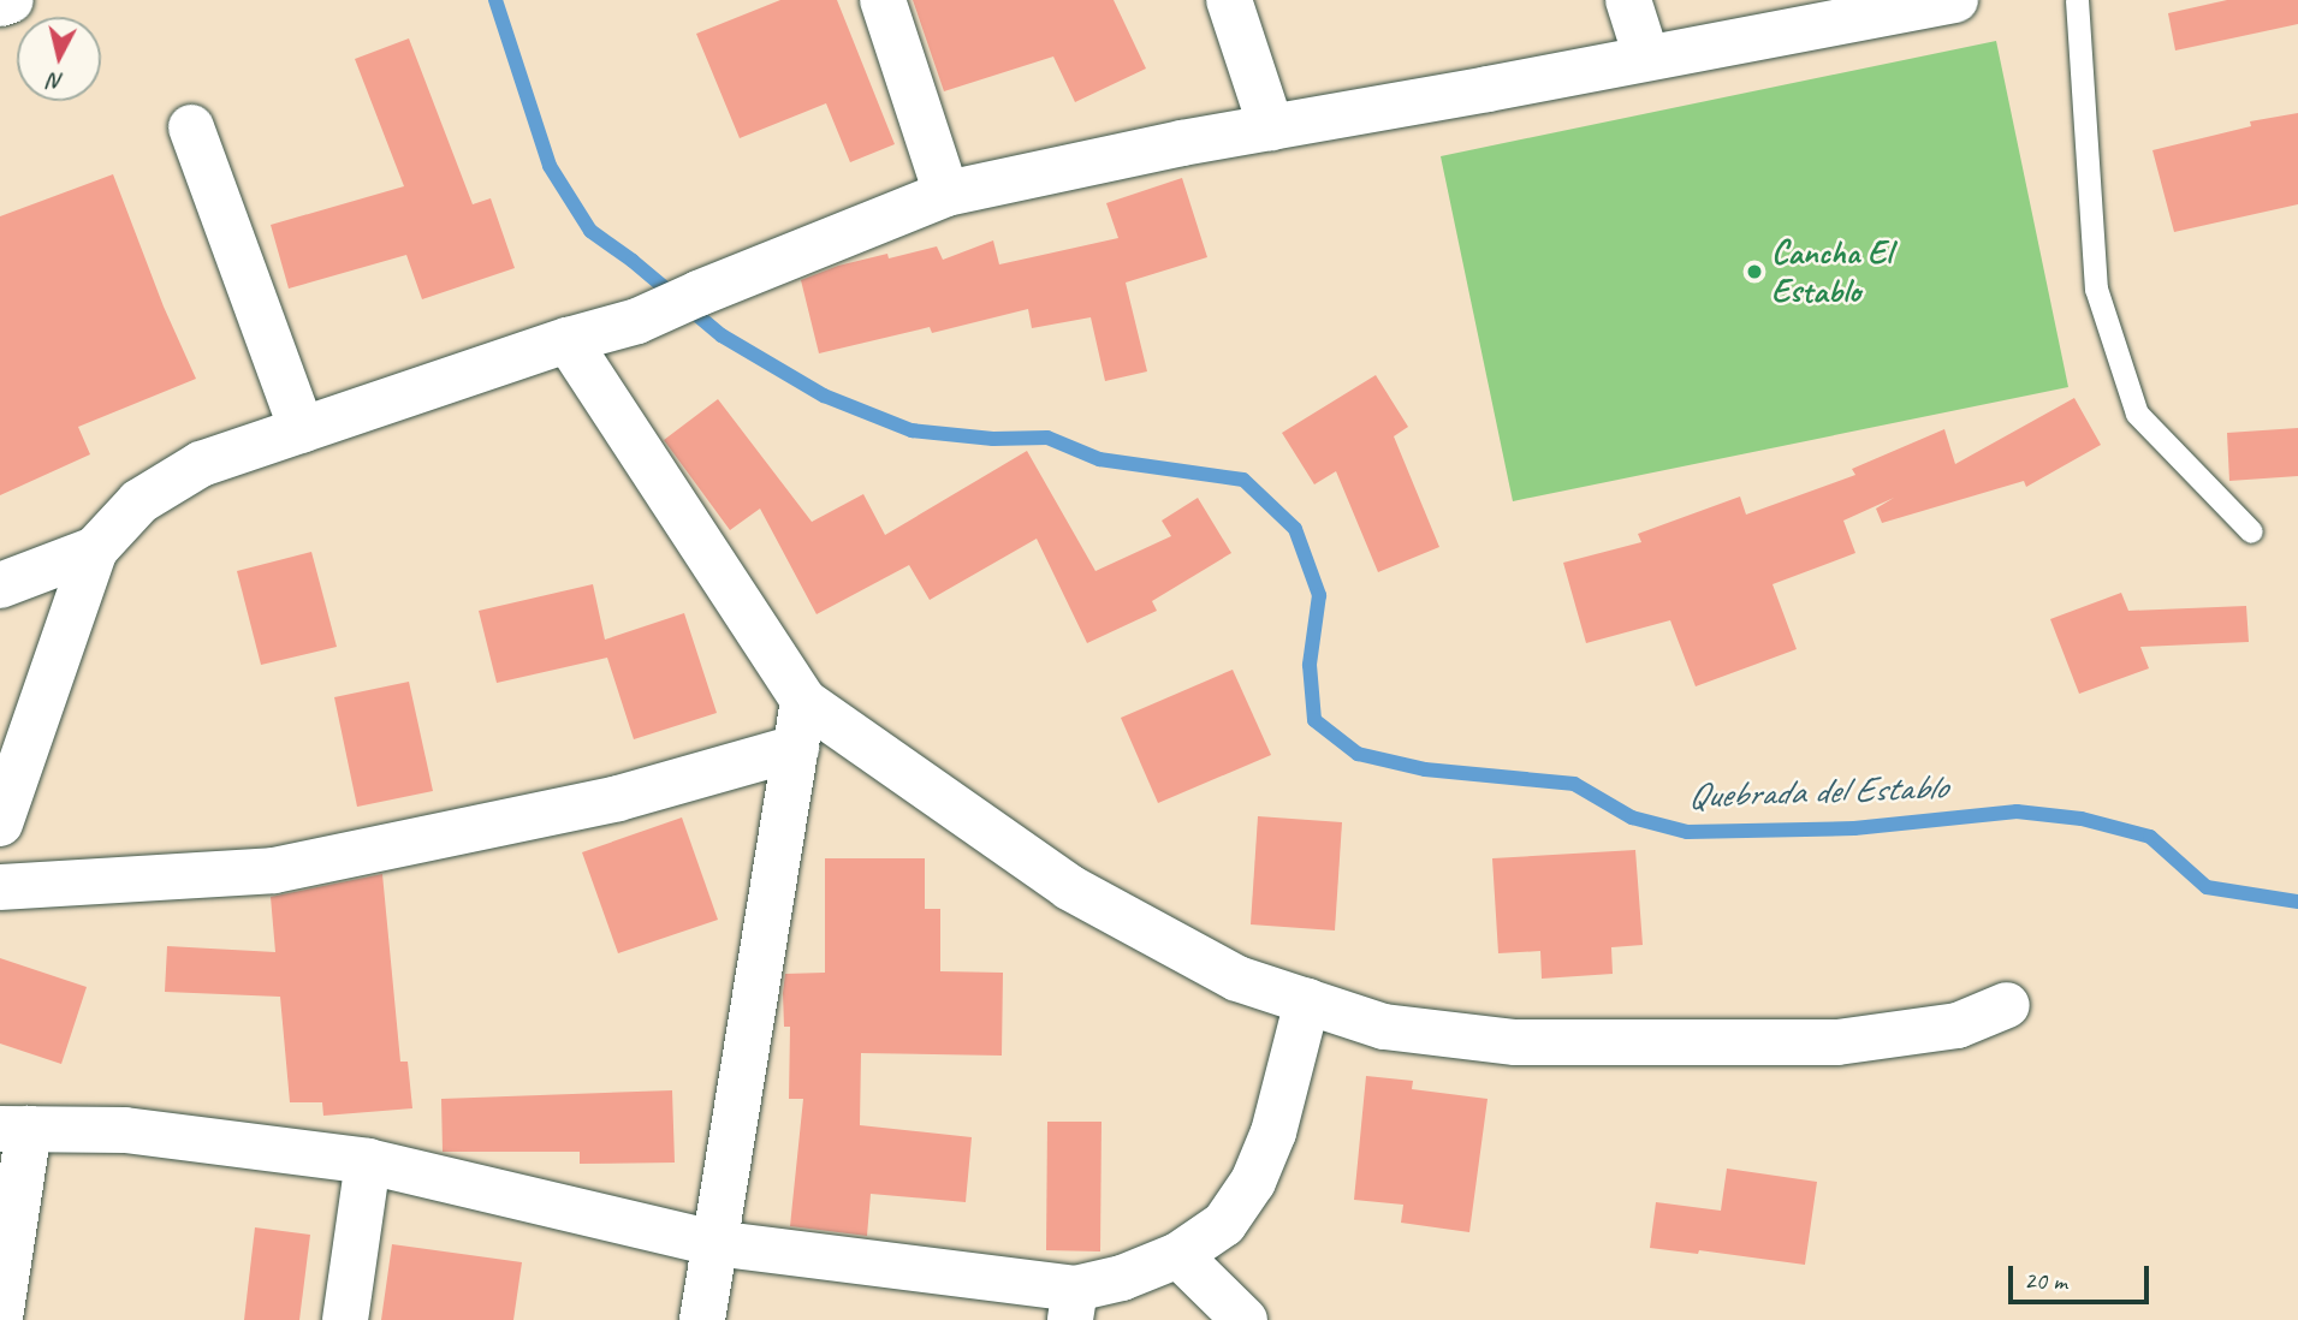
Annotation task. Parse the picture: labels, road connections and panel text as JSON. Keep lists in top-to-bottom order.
{
  "water": ["Quebrada del Establo"],
  "places": ["Cancha El Establo"],
  "scale_bar": "20 m",
  "north": "bottom"
}
